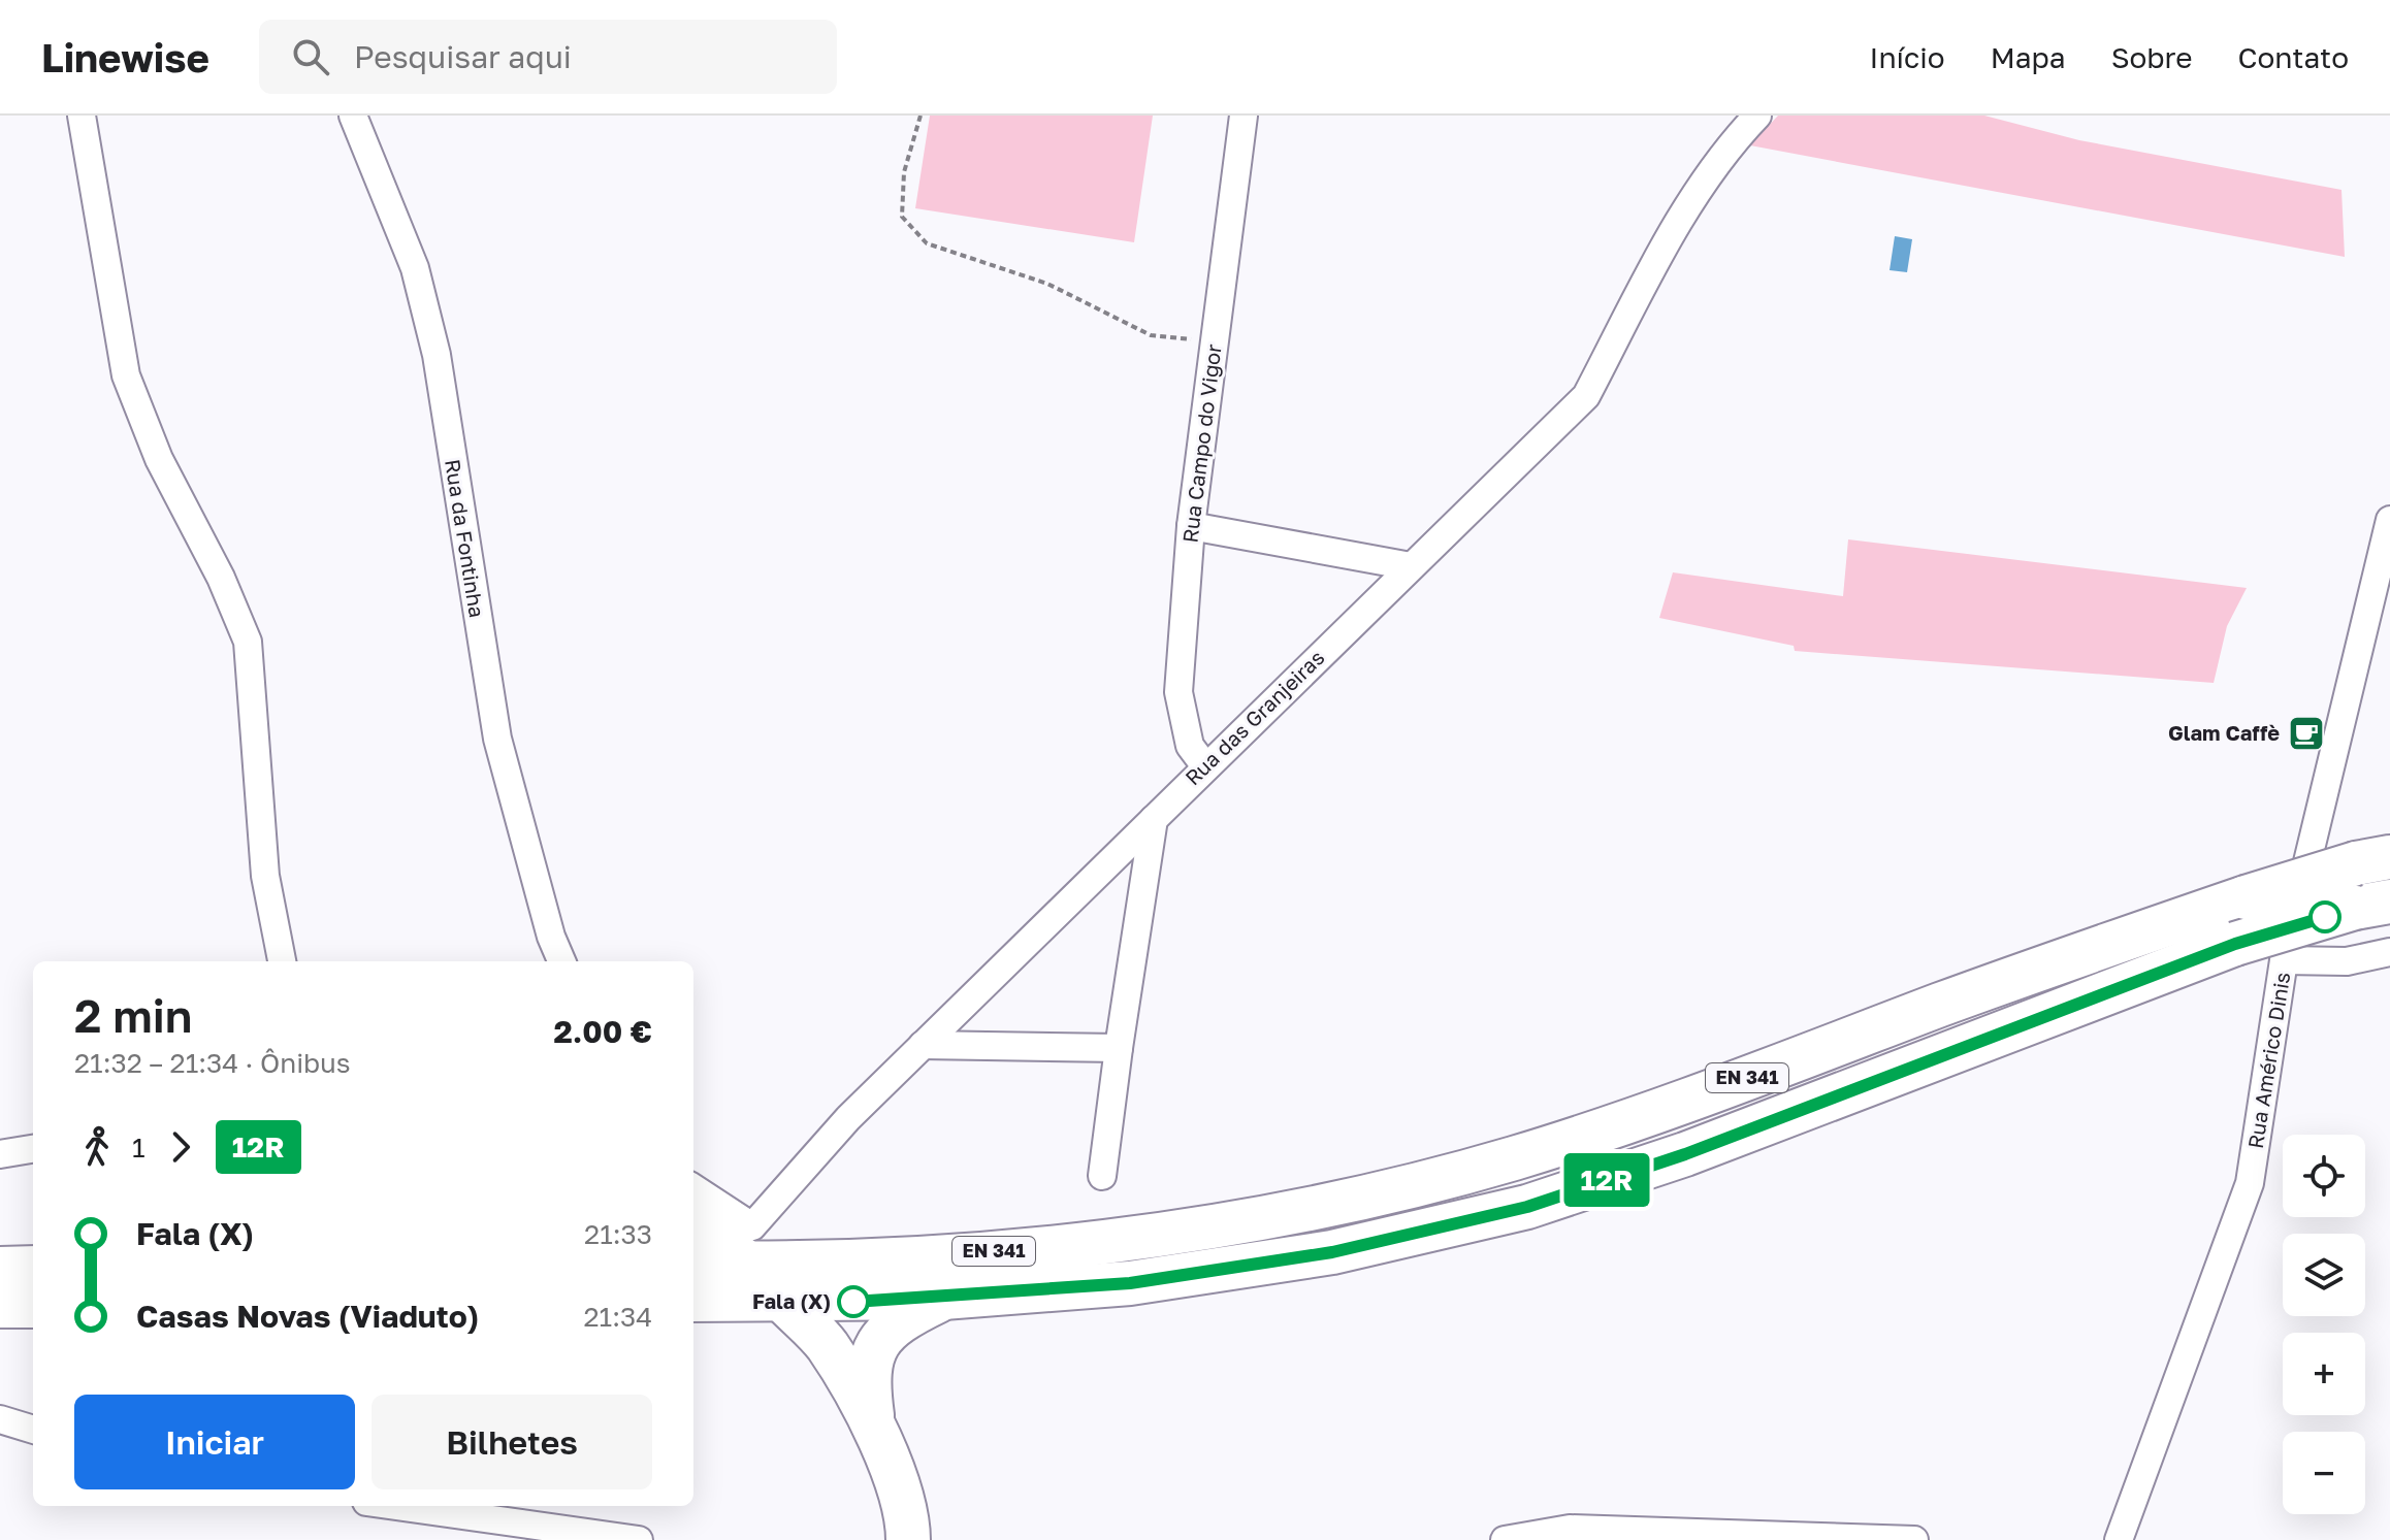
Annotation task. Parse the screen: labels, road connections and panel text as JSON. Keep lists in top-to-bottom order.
{
  "streets": {
    "highway": ["EN 341"],
    "street": [
      "Rua Campo do Vigor",
      "Rua da Fontinha",
      "Rua das Granjeiras",
      "Rua Américo Dinis"
    ]
  },
  "crossings": [
    ["Rua Campo do Vigor", "Rua das Granjeiras"]
  ],
  "places": {
    "cafe": ["Glam Caffè"],
    "other": ["Fala (X)"]
  },
  "lines": ["bus line 12R"],
  "page": {
    "header": "Linewise",
    "search": "Pesquisar aqui",
    "nav": [
      "Início",
      "Mapa",
      "Sobre",
      "Contato"
    ],
    "on_map": "12R",
    "heading": ["2 min", "21:32 – 21:34 · Ônibus", "2.00 €"],
    "legs": ["1", "12R"],
    "map_buttons": ["+", "−"],
    "list": [
      {
        "name": "Fala (X)",
        "value": "21:33"
      },
      {
        "name": "Casas Novas (Viaduto)",
        "value": "21:34"
      }
    ],
    "buttons": ["Iniciar", "Bilhetes"]
  }
}
